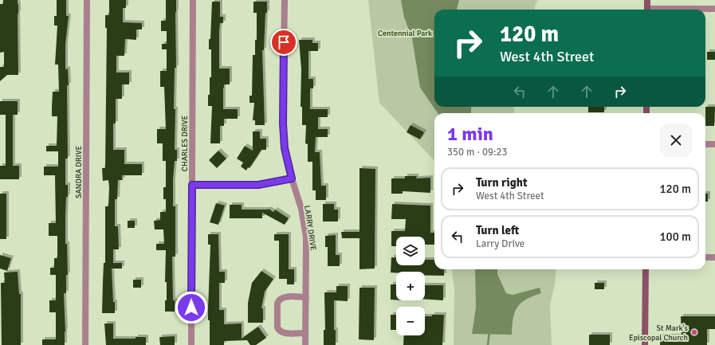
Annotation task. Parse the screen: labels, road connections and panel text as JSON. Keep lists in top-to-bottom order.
{
  "streets": {
    "street": ["CHARLES DRIVE", "SANDRA DRIVE", "LARRY DRIVE"]
  },
  "parks": ["Centennial Park"],
  "places": ["St Mark's Episcopal Church"],
  "page": {
    "turn": ["120 m", "West 4th Street"],
    "heading": ["1 min", "350 m · 09:23"],
    "list": [
      {
        "name": "Turn right",
        "note": "West 4th Street",
        "value": "120 m"
      },
      {
        "name": "Turn left",
        "note": "Larry Drive",
        "value": "100 m"
      }
    ],
    "map_buttons": ["+", "−"]
  }
}
